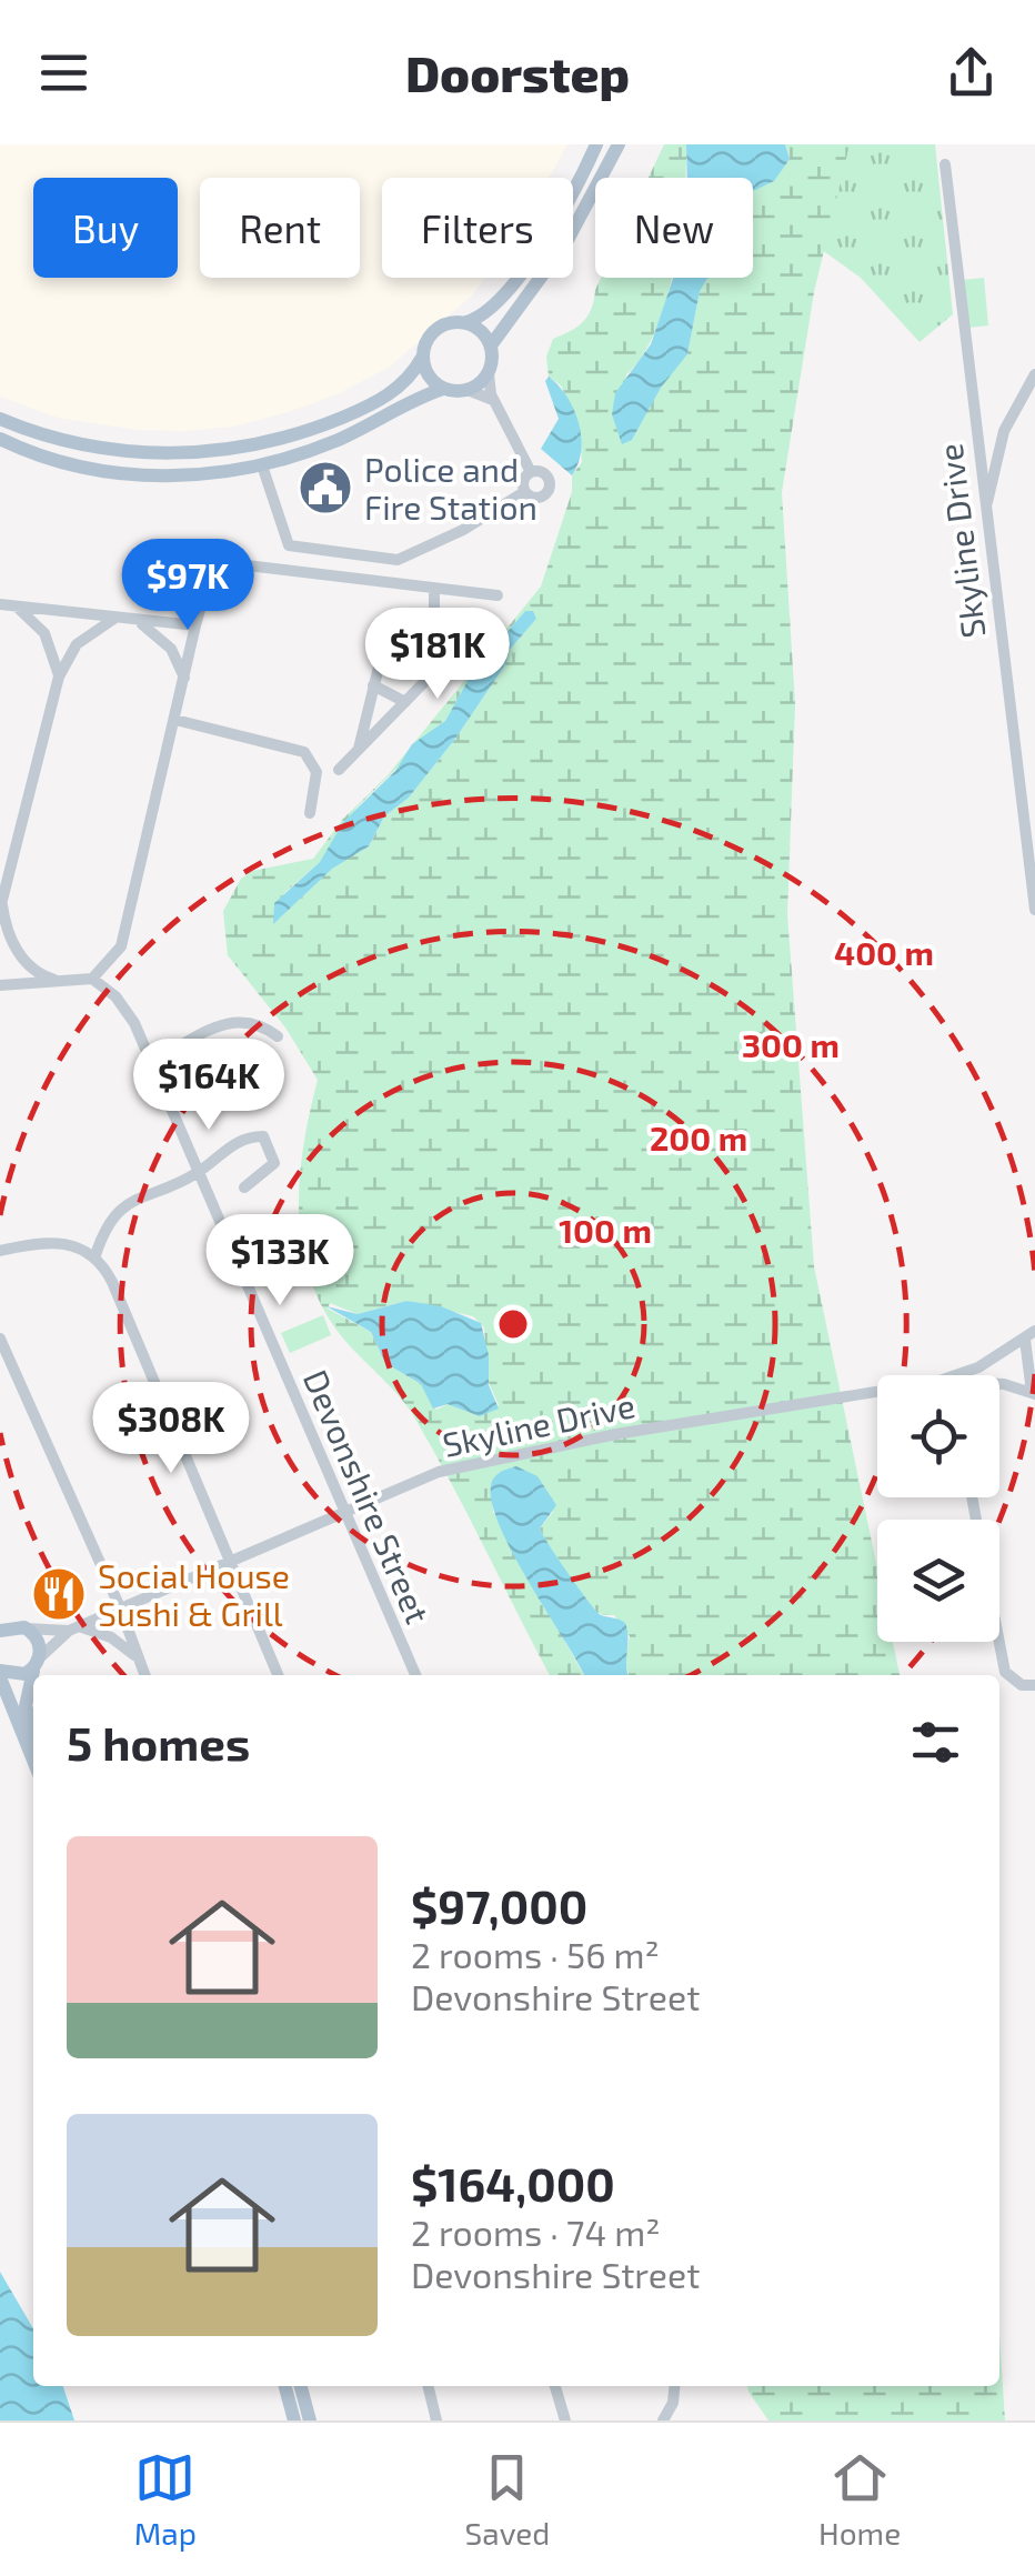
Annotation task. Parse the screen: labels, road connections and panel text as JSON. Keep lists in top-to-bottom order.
{
  "streets": {
    "street": ["Skyline Drive", "Devonshire Street"]
  },
  "crossings": [
    ["Skyline Drive", "Devonshire Street"]
  ],
  "places": {
    "public building": ["Police and Fire Station"],
    "restaurant": ["Social House Sushi & Grill"]
  },
  "page": {
    "header": "Doorstep",
    "chip": [
      "Buy",
      "Rent",
      "Filters",
      "New"
    ],
    "price": [
      "$97K",
      "$181K",
      "$164K",
      "$133K",
      "$308K"
    ],
    "heading": "5 homes",
    "list": [
      {
        "name": "$97,000",
        "note": "2 rooms · 56 m² · Devonshire Street"
      },
      {
        "name": "$164,000",
        "note": "2 rooms · 74 m² · Devonshire Street"
      }
    ],
    "tabs": ["Map", "Saved", "Home"]
  },
  "rings": [
    "400 m",
    "300 m",
    "200 m",
    "100 m"
  ]
}
